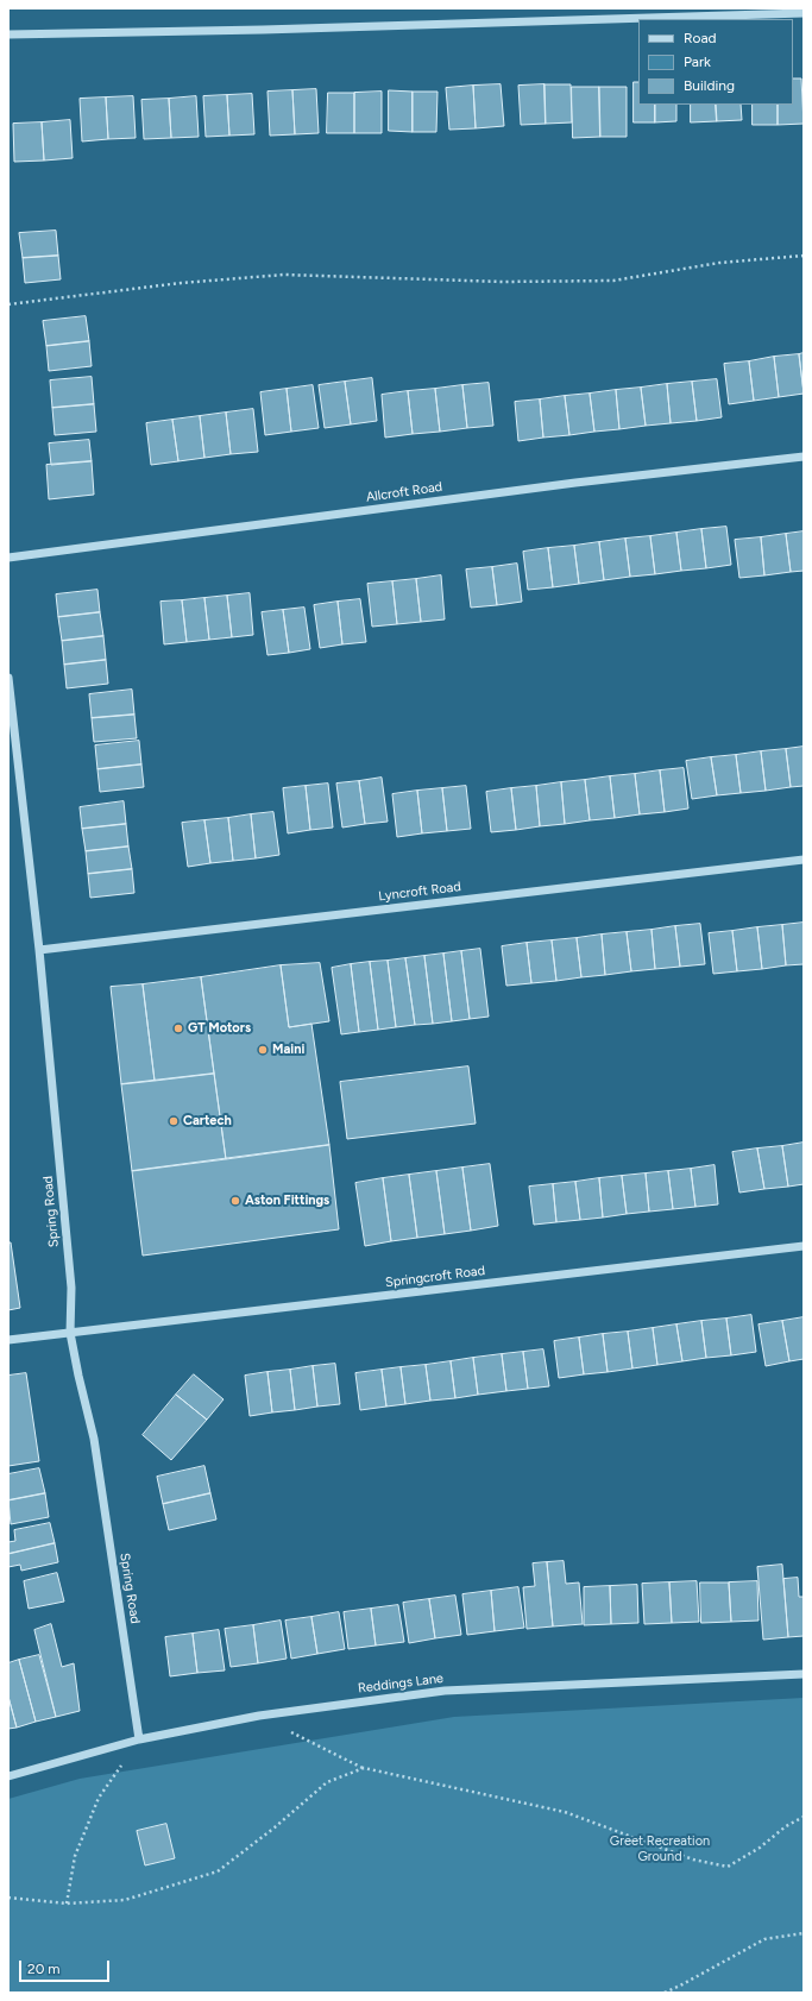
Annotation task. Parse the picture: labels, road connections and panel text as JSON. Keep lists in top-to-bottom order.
{
  "streets": {
    "street": [
      "Allcroft Road",
      "Lyncroft Road",
      "Spring Road",
      "Springcroft Road",
      "Reddings Lane"
    ]
  },
  "crossings": [
    ["Lyncroft Road", "Spring Road"],
    ["Spring Road", "Springcroft Road"],
    ["Spring Road", "Reddings Lane"]
  ],
  "parks": ["Greet Recreation Ground"],
  "places": [
    "GT Motors",
    "Maini",
    "Cartech",
    "Aston Fittings"
  ],
  "legend": ["Road", "Park", "Building"],
  "scale_bar": "20 m"
}
